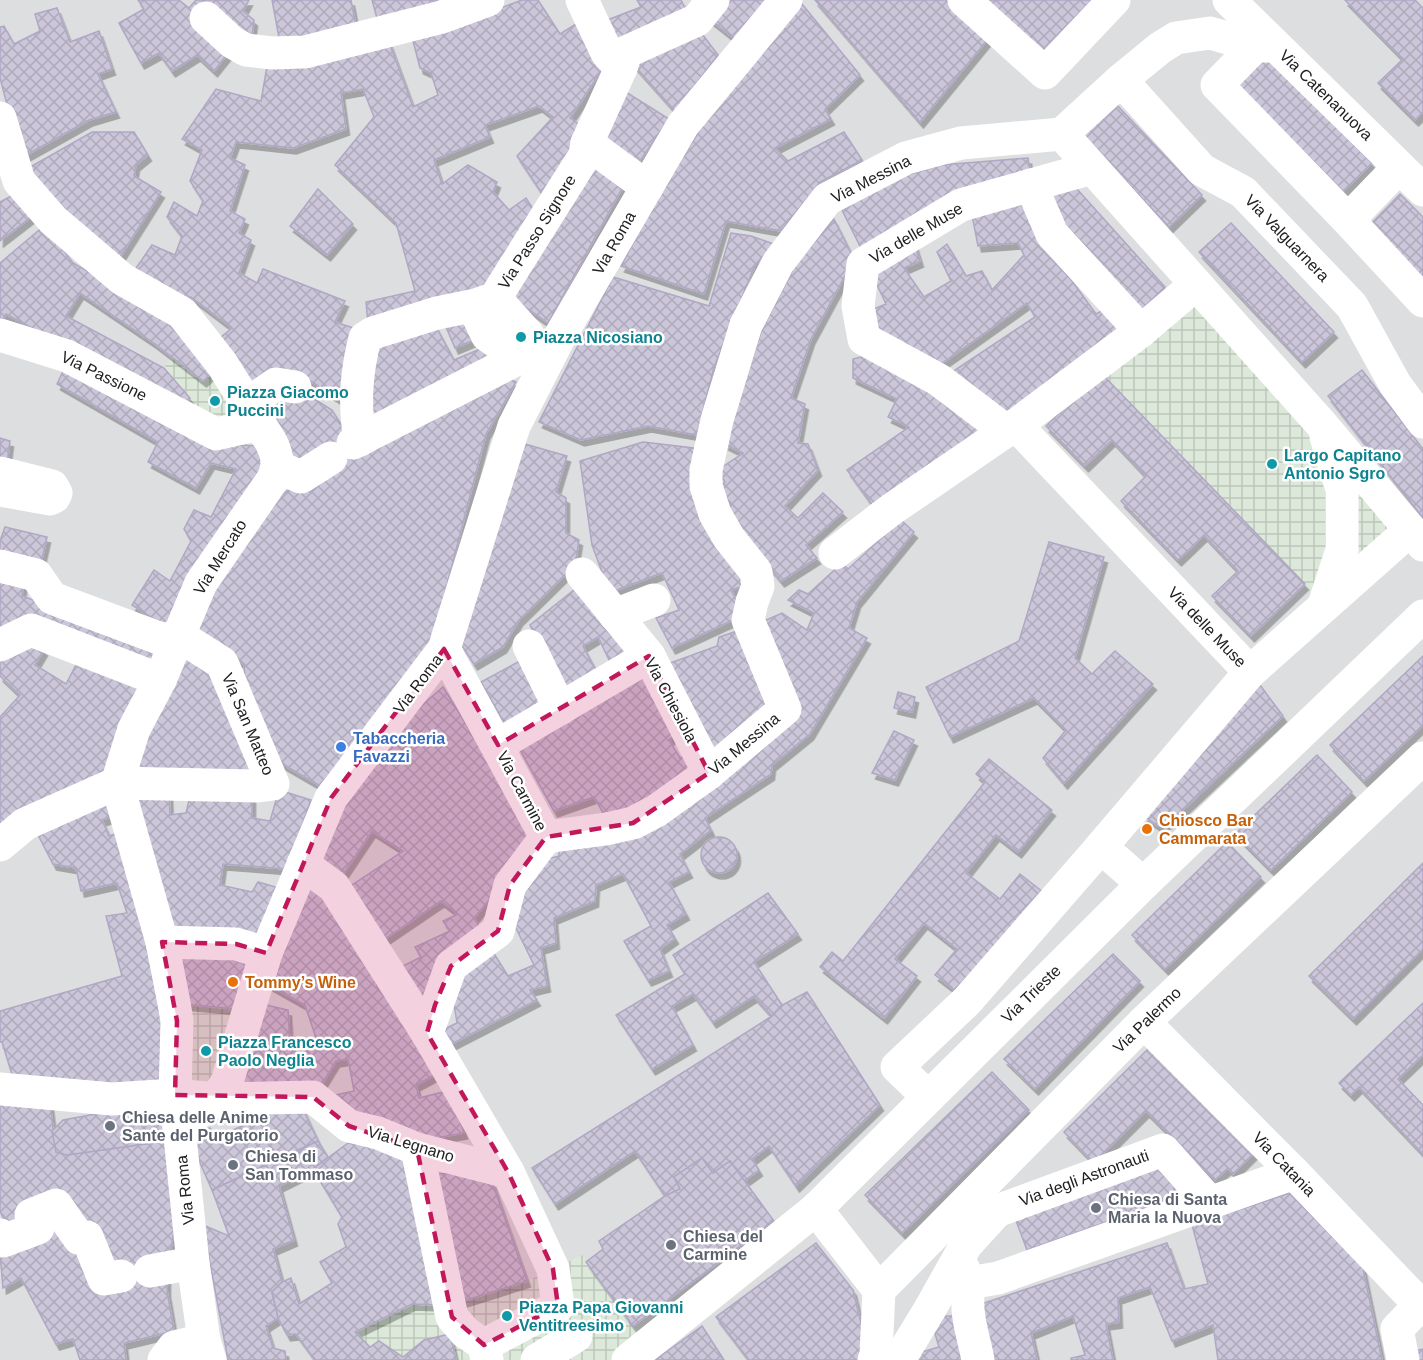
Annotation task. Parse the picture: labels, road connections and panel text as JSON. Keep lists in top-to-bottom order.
{
  "streets": {
    "street": [
      "Via Catenanuova",
      "Via Messina",
      "Via Passo Signore",
      "Via delle Muse",
      "Via Valguarnera",
      "Via Roma",
      "Via Passione",
      "Via Mercato",
      "Via Chiesiola",
      "Via San Matteo",
      "Via Carmine",
      "Via Trieste",
      "Via Palermo",
      "Via Legnano",
      "Via Catania",
      "Via degli Astronauti"
    ]
  },
  "crossings": [
    ["Via Messina", "Via Chiesiola"],
    ["Via Messina", "Via Carmine"],
    ["Via Roma", "Via Carmine"],
    ["Via Roma", "Via Legnano"],
    ["Via Mercato", "Via San Matteo"],
    ["Via Palermo", "Via Catania"]
  ],
  "places": [
    "Piazza Nicosiano",
    "Piazza Giacomo Puccini",
    "Largo Capitano Antonio Sgro",
    "Tabaccheria Favazzi",
    "Chiosco Bar Cammarata",
    "Tommy’s Wine",
    "Piazza Francesco Paolo Neglia",
    "Chiesa delle Anime Sante del Purgatorio",
    "Chiesa di San Tommaso",
    "Chiesa di Santa Maria la Nuova",
    "Chiesa del Carmine",
    "Piazza Papa Giovanni Ventitreesimo"
  ]
}
